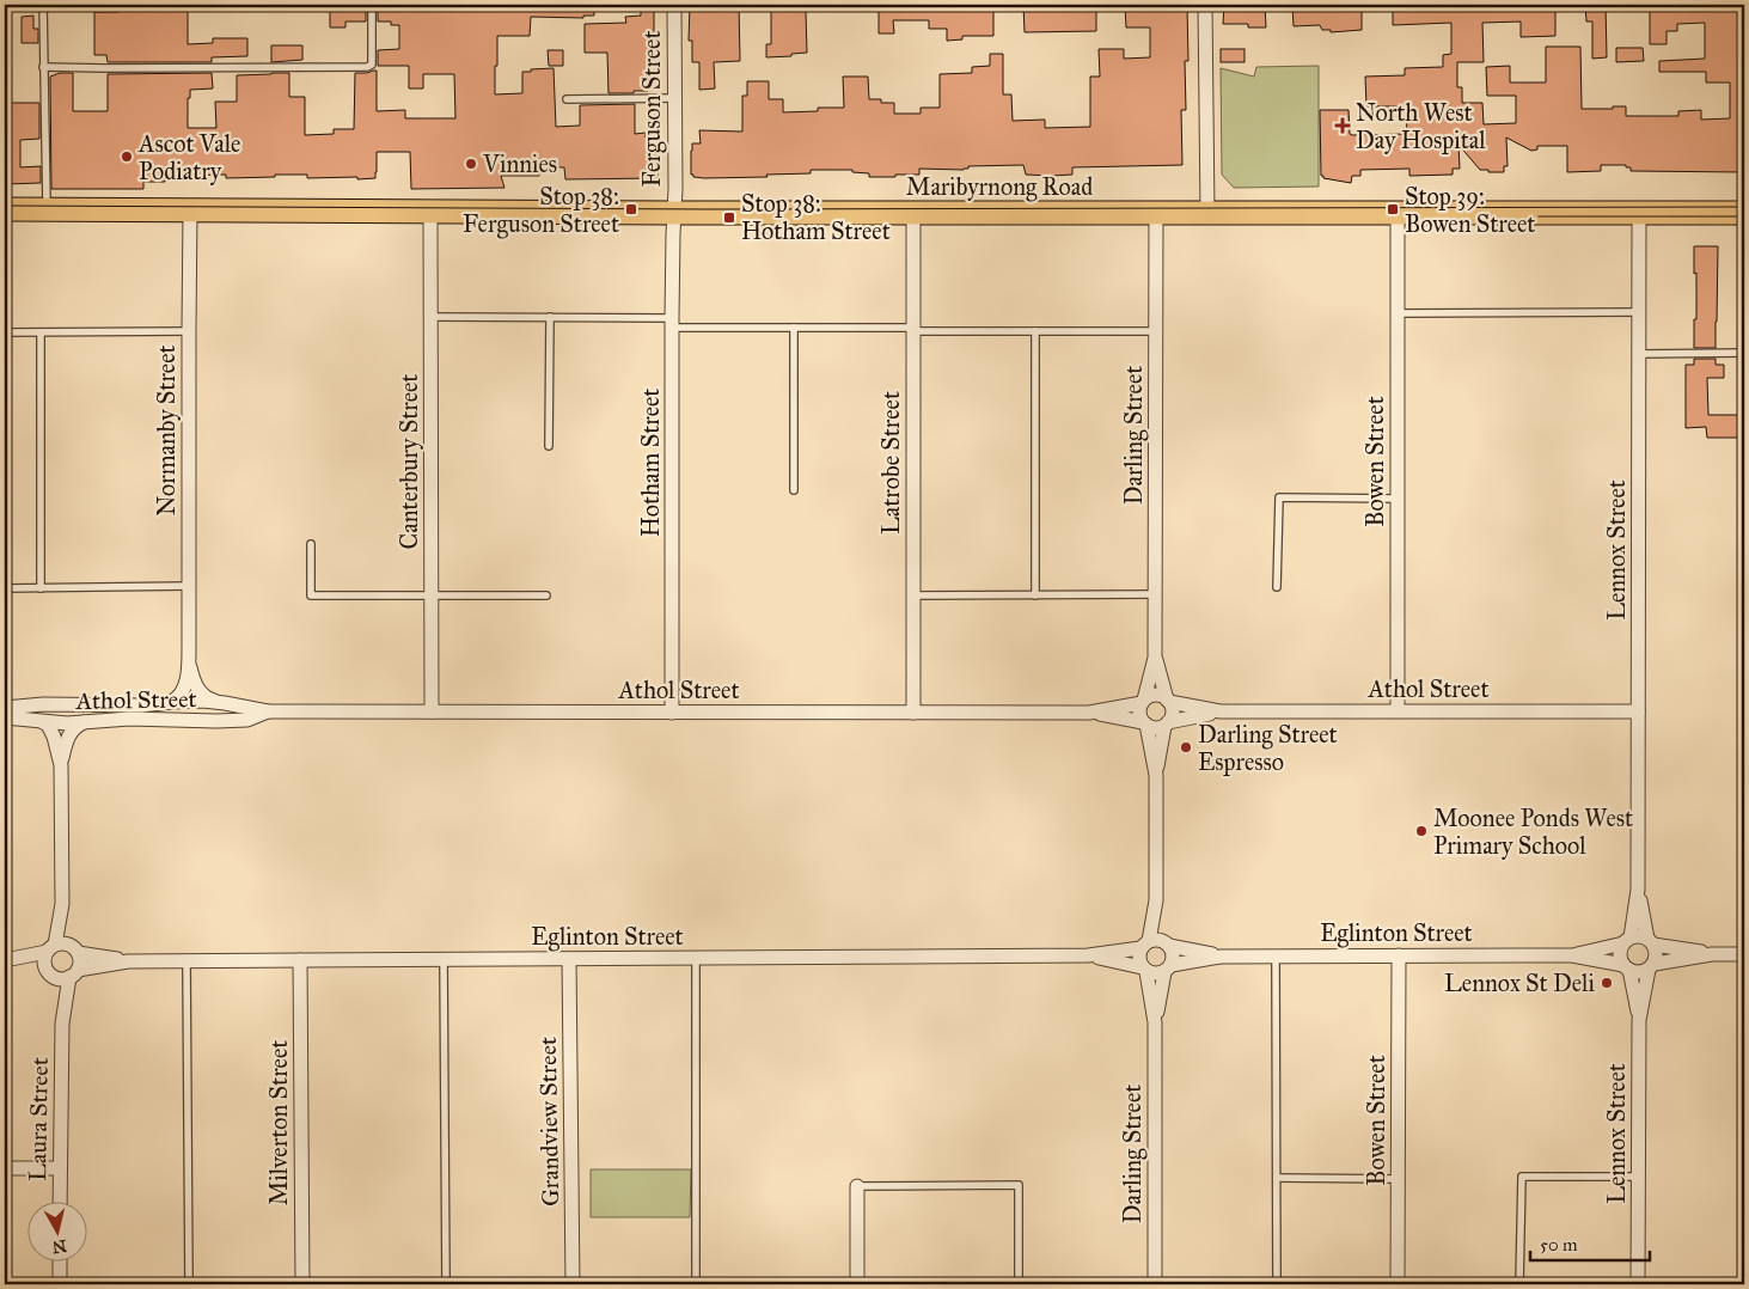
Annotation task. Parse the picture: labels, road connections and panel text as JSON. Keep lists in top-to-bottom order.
{
  "streets": {
    "main road": ["Maribyrnong Road"],
    "street": [
      "Ferguson Street",
      "Normanby Street",
      "Darling Street",
      "Canterbury Street",
      "Bowen Street",
      "Hotham Street",
      "Latrobe Street",
      "Lennox Street",
      "Athol Street",
      "Eglinton Street",
      "Laura Street",
      "Grandview Street",
      "Milverton Street"
    ]
  },
  "crossings": [
    ["Ferguson Street", "Maribyrnong Road"],
    ["Ferguson Street", "Hotham Street"],
    ["Maribyrnong Road", "Normanby Street"],
    ["Maribyrnong Road", "Darling Street"],
    ["Maribyrnong Road", "Canterbury Street"],
    ["Maribyrnong Road", "Bowen Street"],
    ["Maribyrnong Road", "Hotham Street"],
    ["Maribyrnong Road", "Latrobe Street"],
    ["Maribyrnong Road", "Lennox Street"],
    ["Normanby Street", "Athol Street"],
    ["Darling Street", "Athol Street"],
    ["Darling Street", "Eglinton Street"],
    ["Canterbury Street", "Athol Street"],
    ["Bowen Street", "Athol Street"],
    ["Bowen Street", "Eglinton Street"],
    ["Hotham Street", "Athol Street"],
    ["Latrobe Street", "Athol Street"],
    ["Lennox Street", "Athol Street"],
    ["Lennox Street", "Eglinton Street"],
    ["Eglinton Street", "Laura Street"],
    ["Eglinton Street", "Grandview Street"],
    ["Eglinton Street", "Milverton Street"]
  ],
  "places": {
    "health": ["North West Day Hospital"],
    "other": [
      "Ascot Vale Podiatry",
      "Vinnies",
      "Darling Street Espresso",
      "Moonee Ponds West Primary School",
      "Lennox St Deli"
    ],
    "transit": ["Stop 38: Ferguson Street", "Stop 39: Bowen Street", "Stop 38: Hotham Street"]
  },
  "scale_bar": "50 m",
  "north": "bottom"
}
